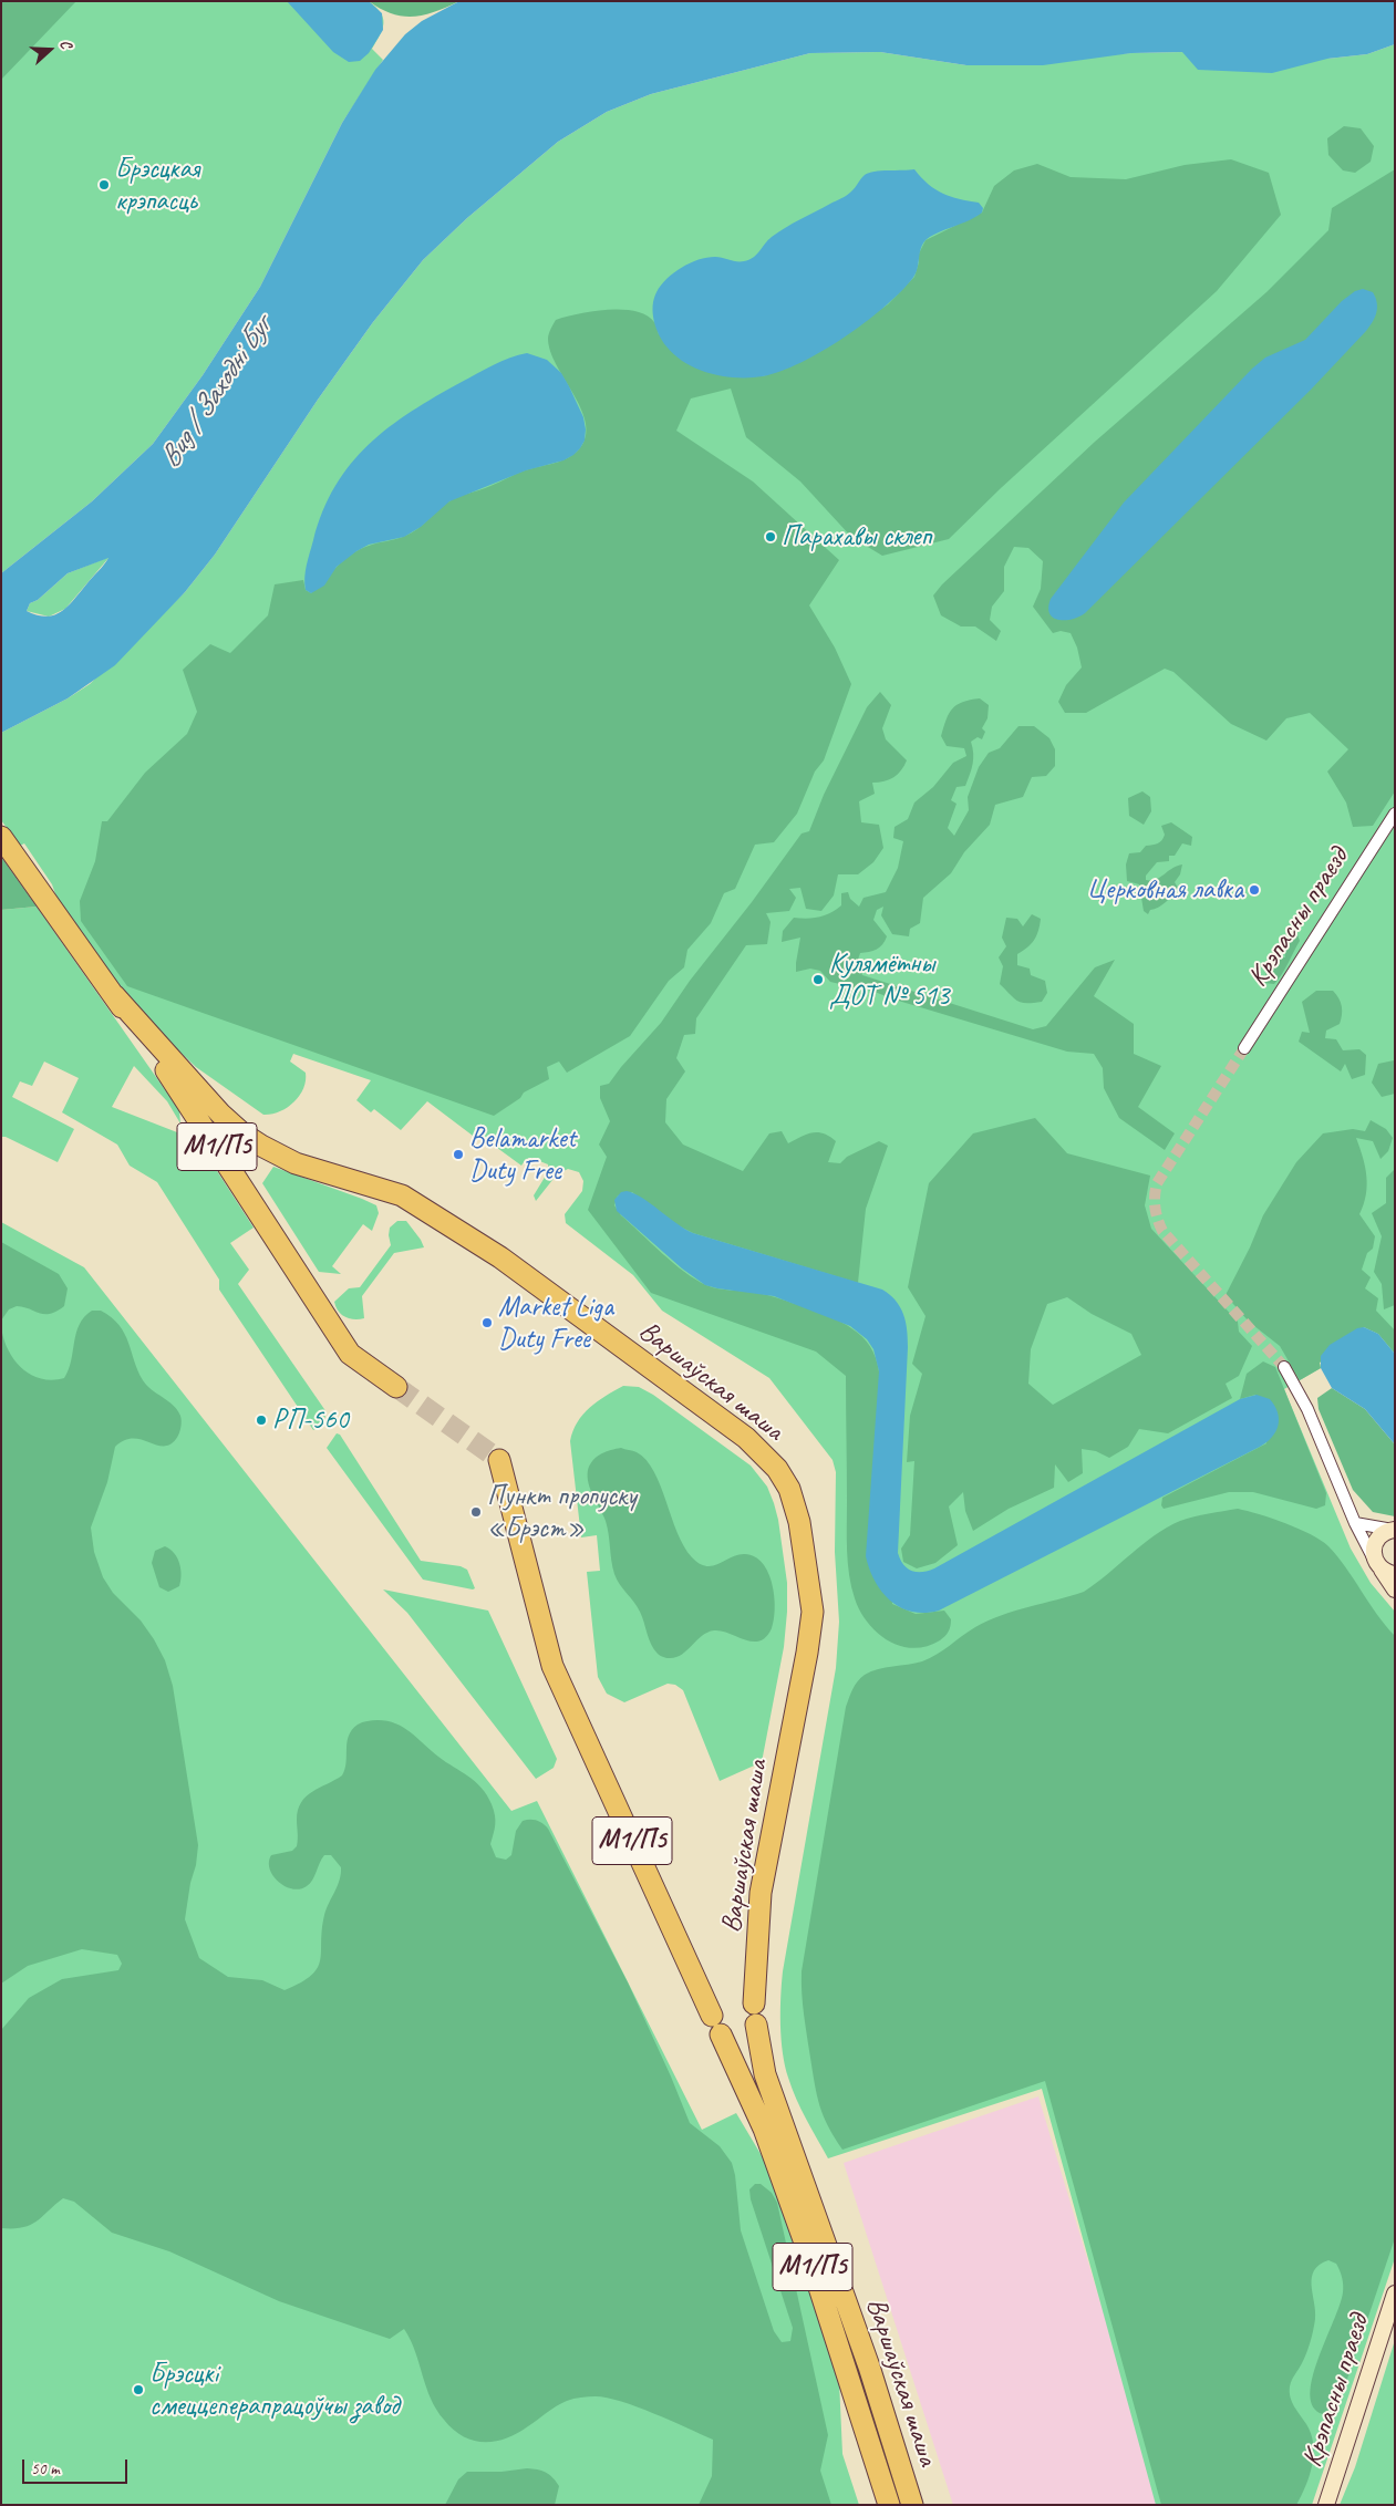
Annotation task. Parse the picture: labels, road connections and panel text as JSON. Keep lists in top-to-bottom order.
{
  "streets": {
    "highway": ["М1/П5", "Варшаўская шаша"],
    "street": ["Крэпасны праезд"]
  },
  "water": ["Bug / Заходні Буг"],
  "places": [
    "Брэсцкая крэпасць",
    "Парахавы склеп",
    "Церковная лавка",
    "Кулямётны ДОТ № 513",
    "Belamarket Duty Free",
    "Market Liga Duty Free",
    "РП-560",
    "Пункт пропуску «Брэст»",
    "Брэсцкі смеццеперапрацоўчы завод"
  ],
  "scale_bar": "50 m",
  "north": "right"
}
